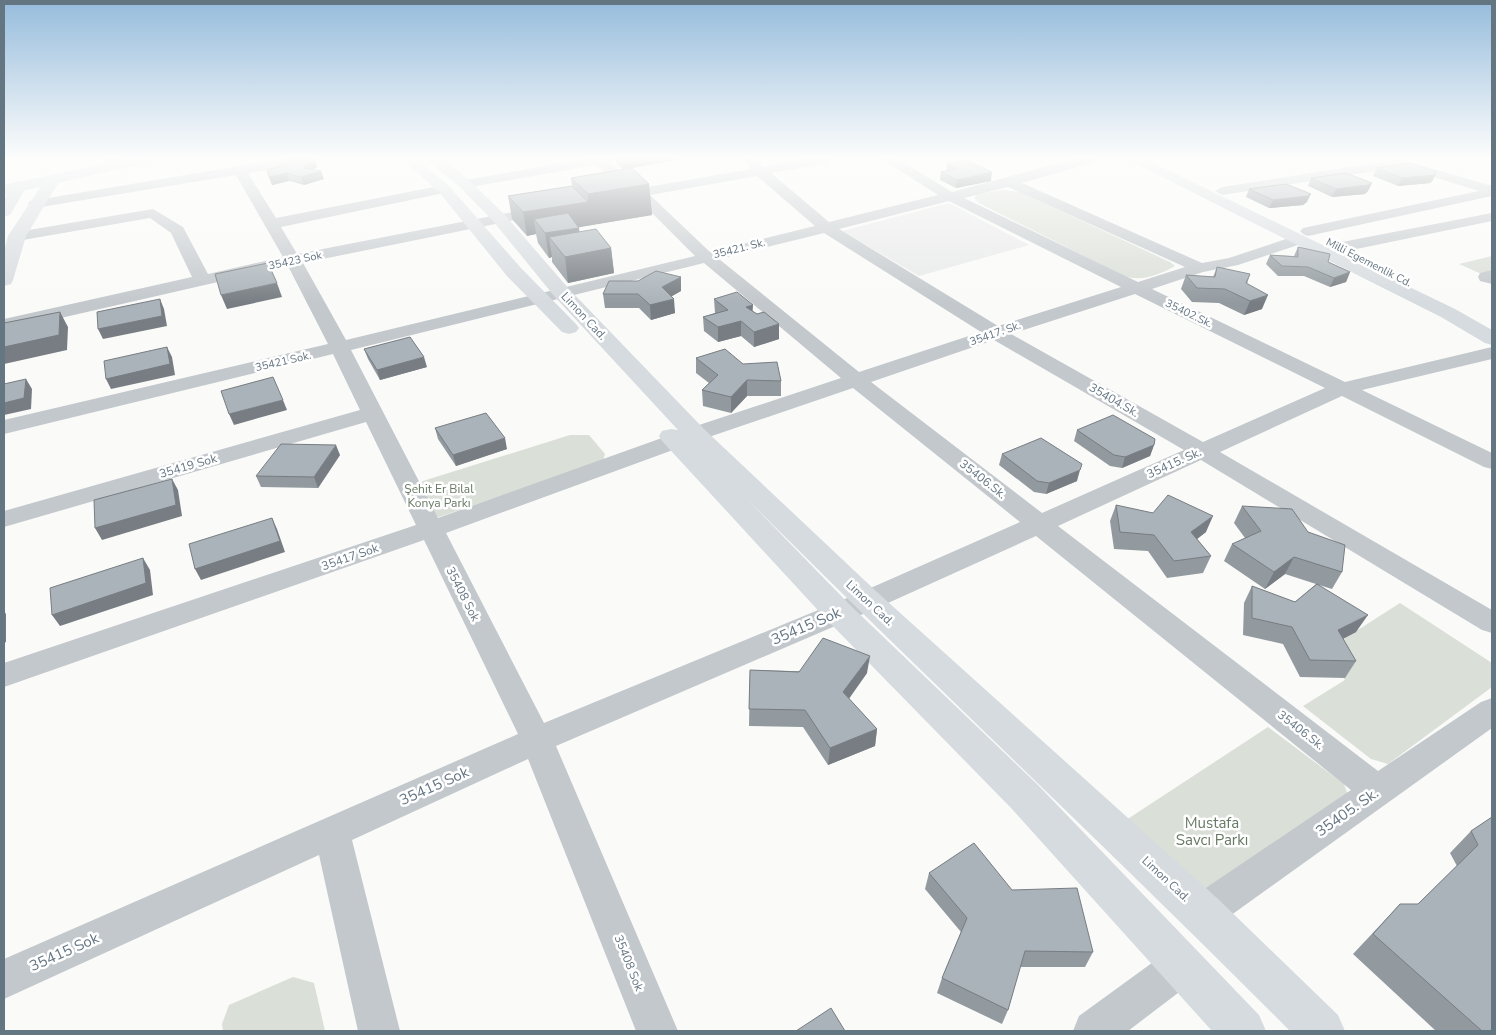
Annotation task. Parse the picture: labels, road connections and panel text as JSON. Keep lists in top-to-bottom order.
{
  "streets": {
    "main road": ["Milli Egemenlik Cd.", "Limon Cad."],
    "street": [
      "35421. Sk.",
      "35423 Sok",
      "35402.Sk.",
      "35417. Sk.",
      "35421 Sok.",
      "35404.Sk.",
      "35415. Sk.",
      "35419 Sok",
      "35406.Sk.",
      "35417 Sok",
      "35408 Sok",
      "35415 Sok",
      "35405. Sk."
    ]
  },
  "crossings": [
    ["35421. Sk.", "Limon Cad."],
    ["35421. Sk.", "35421 Sok."],
    ["35421. Sk.", "35404.Sk."],
    ["35421. Sk.", "35406.Sk."],
    ["35423 Sok", "Limon Cad."],
    ["35423 Sok", "35408 Sok"],
    ["Milli Egemenlik Cd.", "35417. Sk."],
    ["35402.Sk.", "35417. Sk."],
    ["35402.Sk.", "35415. Sk."],
    ["Limon Cad.", "35417. Sk."],
    ["Limon Cad.", "35421 Sok."],
    ["Limon Cad.", "35415. Sk."],
    ["Limon Cad.", "35417 Sok"],
    ["Limon Cad.", "35415 Sok"],
    ["Limon Cad.", "35405. Sk."],
    ["35417. Sk.", "35404.Sk."],
    ["35417. Sk.", "35406.Sk."],
    ["35417. Sk.", "35417 Sok"],
    ["35421 Sok.", "35408 Sok"],
    ["35404.Sk.", "35415. Sk."],
    ["35415. Sk.", "35406.Sk."],
    ["35415. Sk.", "35415 Sok"],
    ["35419 Sok", "35408 Sok"],
    ["35406.Sk.", "35405. Sk."],
    ["35417 Sok", "35408 Sok"],
    ["35408 Sok", "35415 Sok"]
  ],
  "parks": ["Şehit Er Bilal Konya Parkı", "Mustafa Savcı Parkı"]
}
